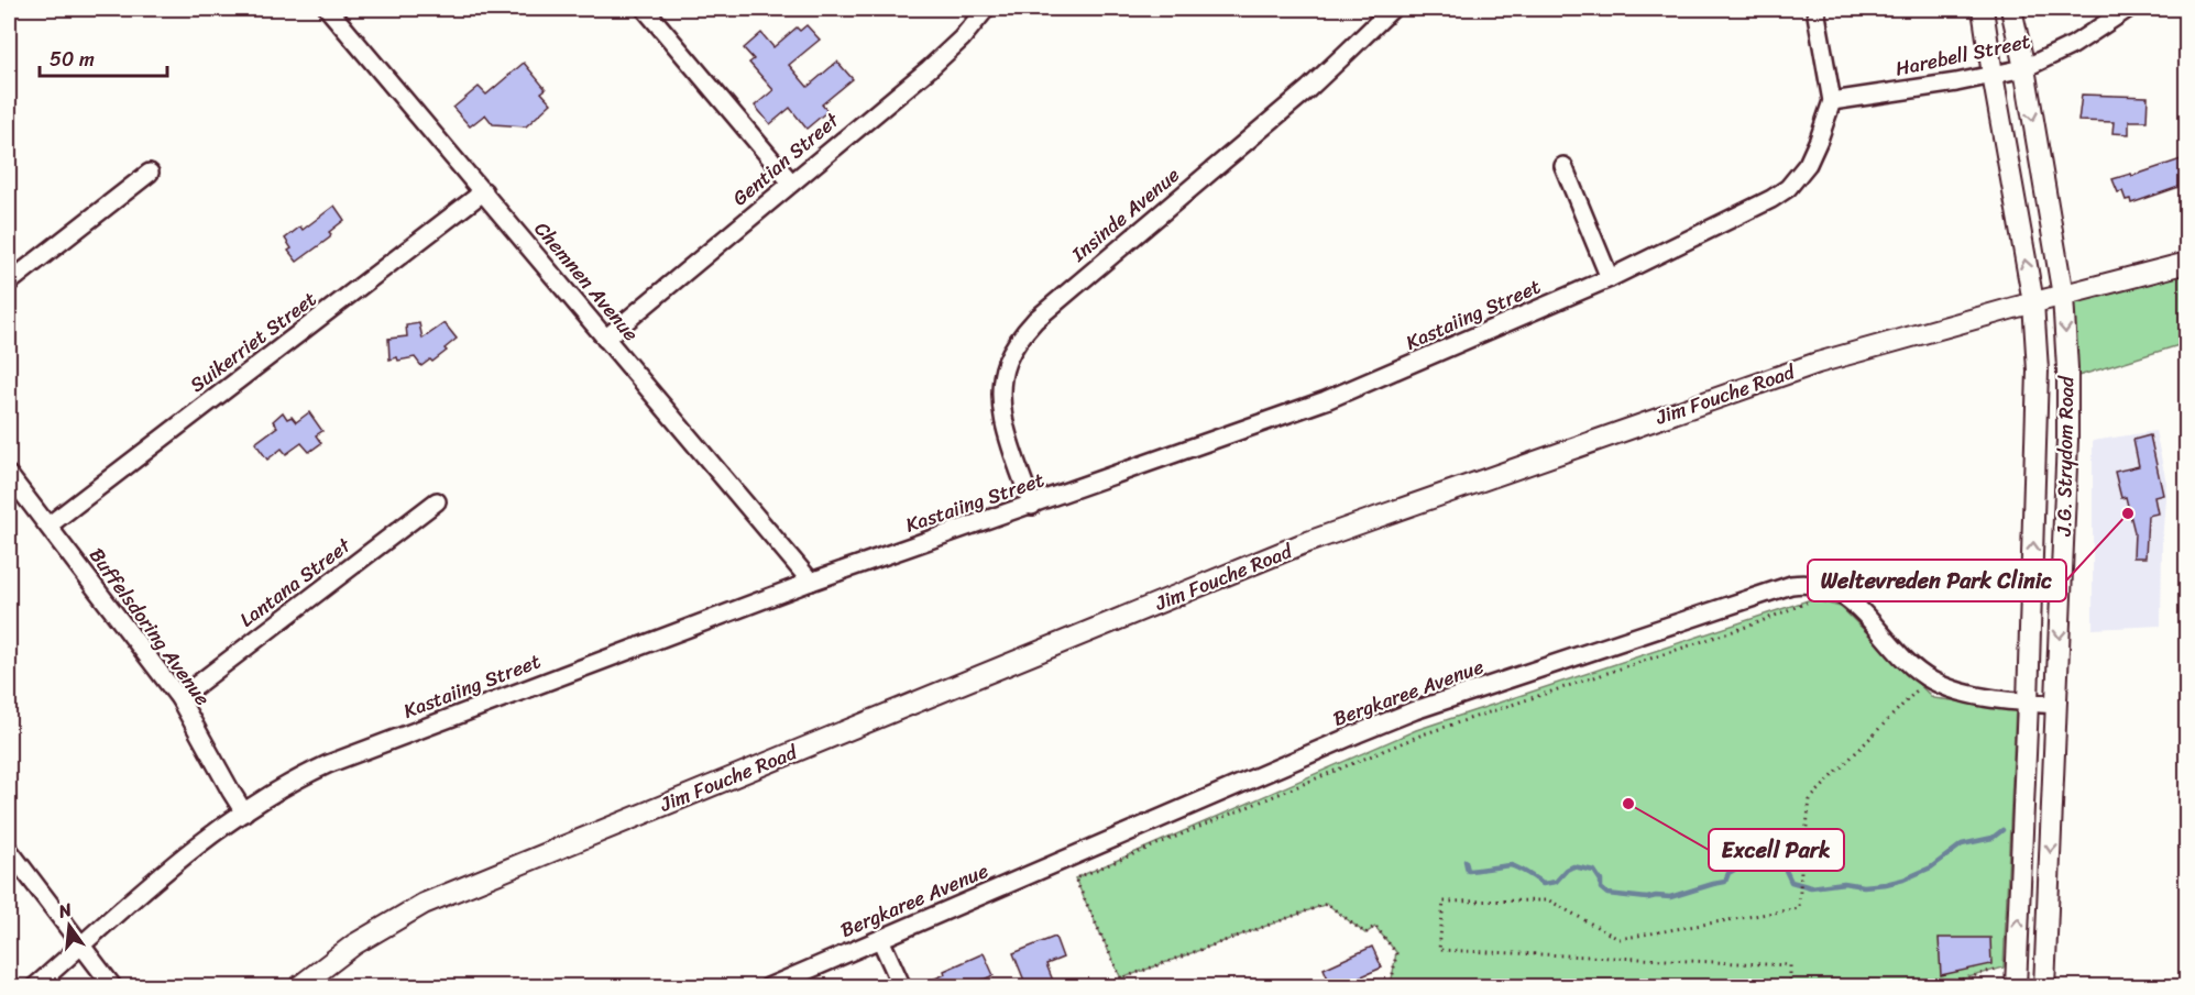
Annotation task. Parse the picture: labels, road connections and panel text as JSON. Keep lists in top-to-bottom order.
{
  "streets": {
    "street": [
      "Harebell Street",
      "Gentian Street",
      "Insinde Avenue",
      "Chemnen Avenue",
      "Kastaiing Street",
      "Suikerriet Street",
      "Jim Fouche Road",
      "J.G. Strydom Road",
      "Lantana Street",
      "Buffelsdoring Avenue",
      "Bergkaree Avenue"
    ]
  },
  "crossings": [
    ["Harebell Street", "Kastaiing Street"],
    ["Harebell Street", "J.G. Strydom Road"],
    ["Gentian Street", "Chemnen Avenue"],
    ["Insinde Avenue", "Kastaiing Street"],
    ["Chemnen Avenue", "Kastaiing Street"],
    ["Chemnen Avenue", "Suikerriet Street"],
    ["Kastaiing Street", "Buffelsdoring Avenue"],
    ["Suikerriet Street", "Buffelsdoring Avenue"],
    ["Jim Fouche Road", "J.G. Strydom Road"],
    ["J.G. Strydom Road", "Bergkaree Avenue"],
    ["Lantana Street", "Buffelsdoring Avenue"]
  ],
  "places": ["Weltevreden Park Clinic", "Excell Park"],
  "scale_bar": "50 m",
  "north": "top"
}
